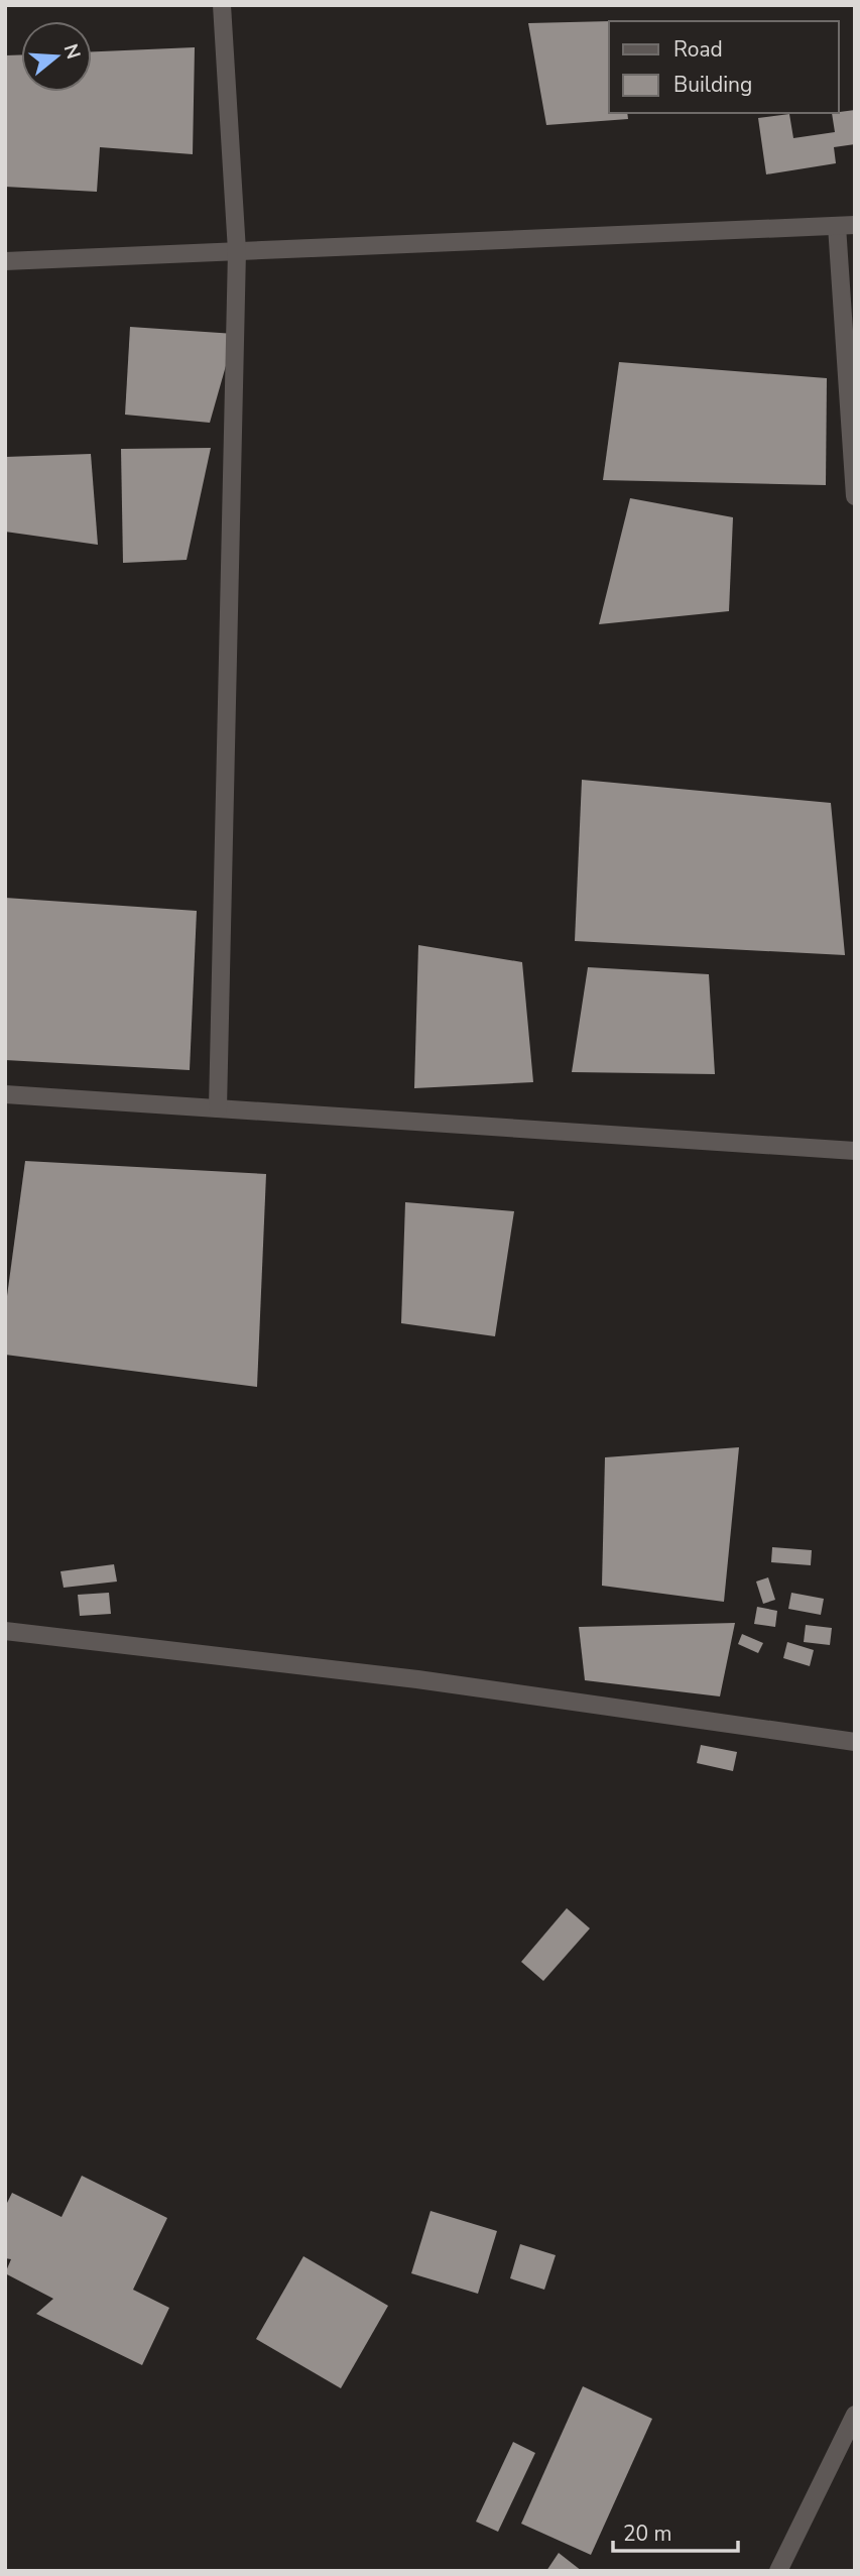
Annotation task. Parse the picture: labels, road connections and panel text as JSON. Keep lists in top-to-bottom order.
{
  "legend": ["Road", "Building"],
  "scale_bar": "20 m",
  "north": "right"
}
